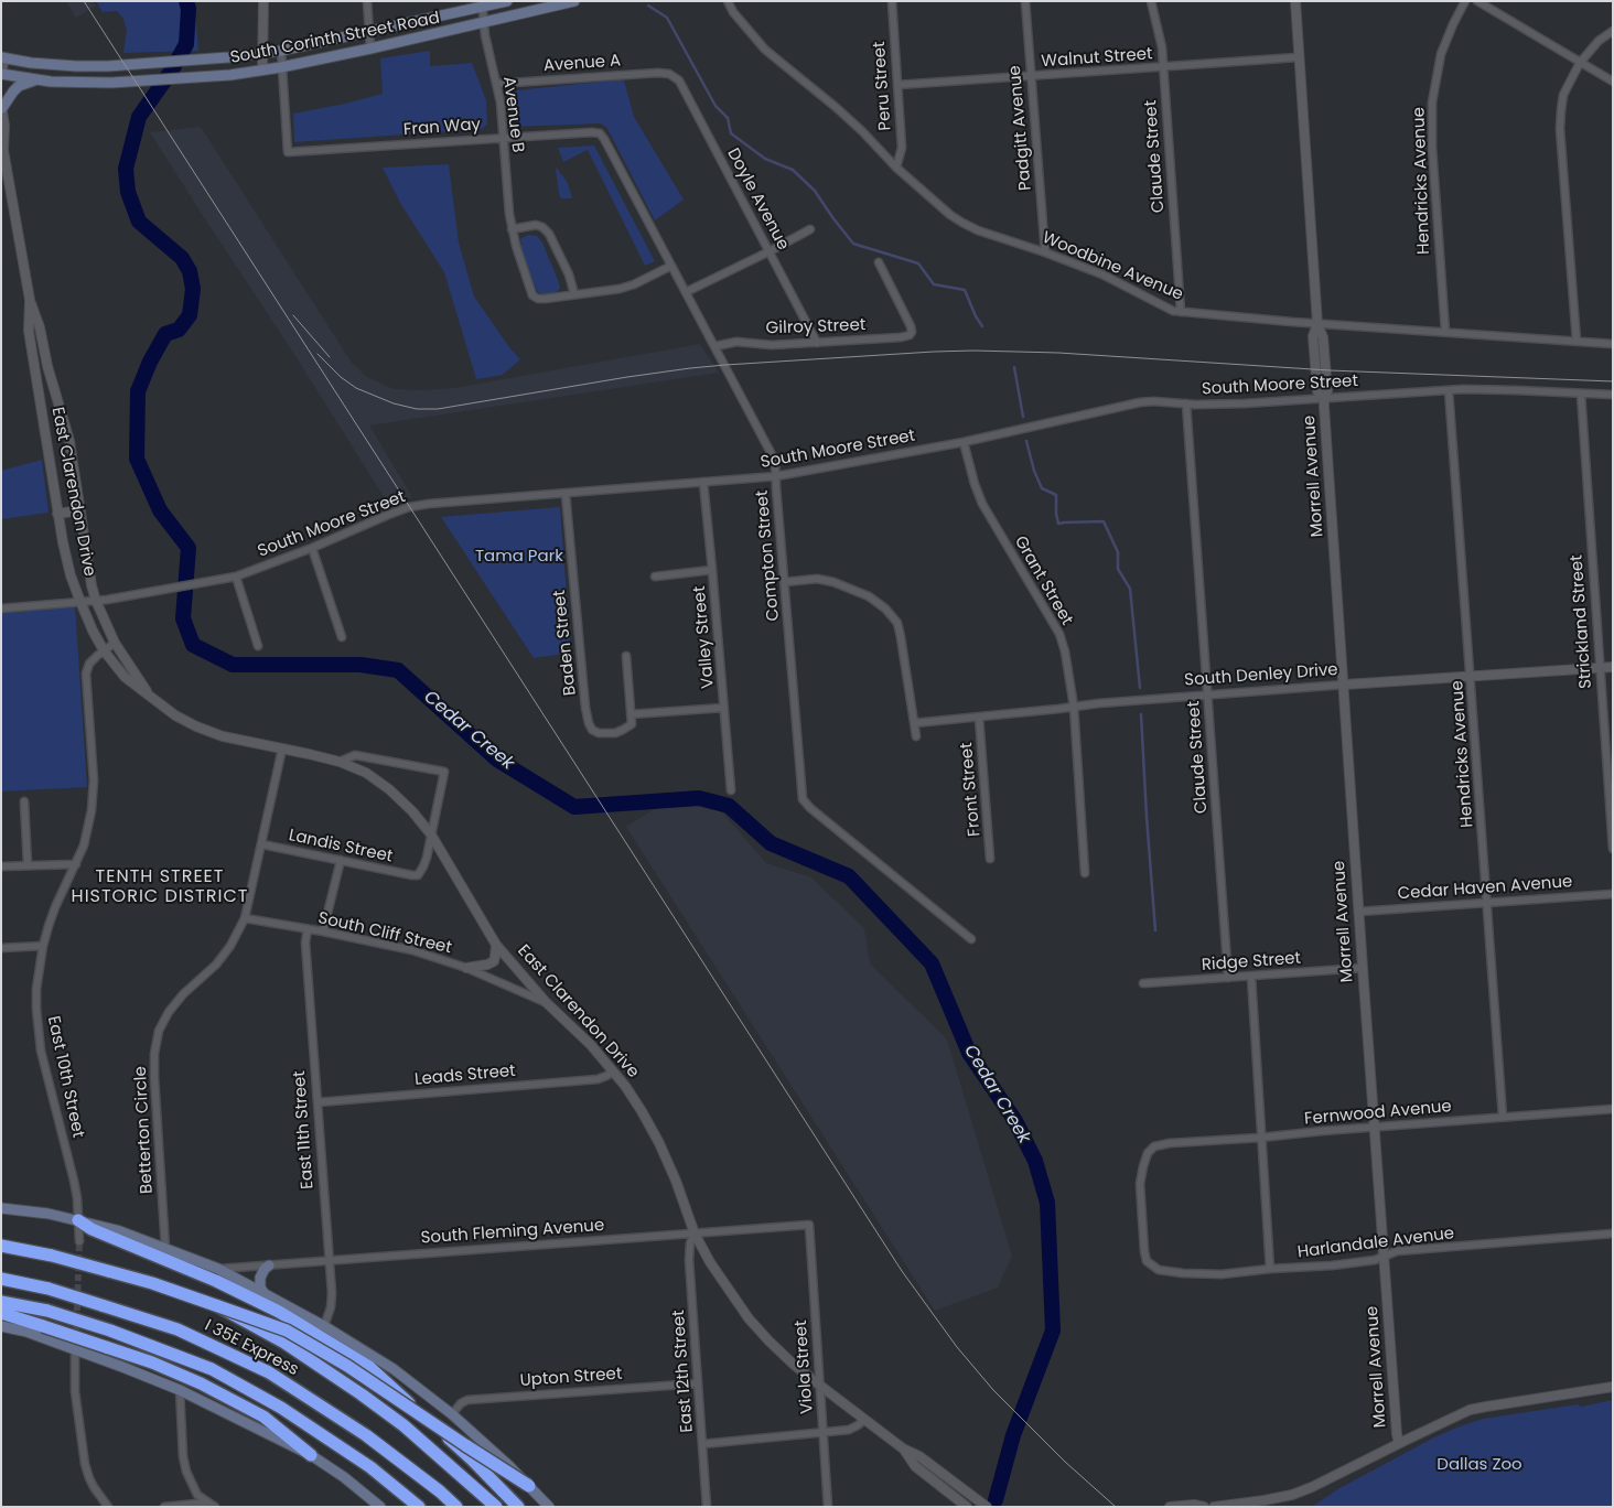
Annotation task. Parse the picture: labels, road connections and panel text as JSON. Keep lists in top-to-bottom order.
{
  "streets": {
    "highway": ["I 35E Express"],
    "main road": ["South Corinth Street Road"],
    "street": [
      "Walnut Street",
      "Avenue A",
      "Peru Street",
      "Avenue B",
      "Fran Way",
      "Padgitt Avenue",
      "Claude Street",
      "Hendricks Avenue",
      "Doyle Avenue",
      "Woodbine Avenue",
      "Gilroy Street",
      "South Moore Street",
      "Morrell Avenue",
      "East Clarendon Drive",
      "Compton Street",
      "Grant Street",
      "Strickland Street",
      "Valley Street",
      "Baden Street",
      "South Denley Drive",
      "Front Street",
      "Landis Street",
      "Cedar Haven Avenue",
      "South Cliff Street",
      "Ridge Street",
      "Leads Street",
      "East 10th Street",
      "Fernwood Avenue",
      "Betterton Circle",
      "East 11th Street",
      "South Fleming Avenue",
      "Harlandale Avenue",
      "Viola Street",
      "East 12th Street",
      "Upton Street"
    ]
  },
  "crossings": [
    ["South Corinth Street Road", "Avenue B"],
    ["South Corinth Street Road", "Fran Way"],
    ["Walnut Street", "Peru Street"],
    ["Walnut Street", "Padgitt Avenue"],
    ["Walnut Street", "Claude Street"],
    ["Walnut Street", "Morrell Avenue"],
    ["Avenue A", "Avenue B"],
    ["Avenue A", "Doyle Avenue"],
    ["Peru Street", "Woodbine Avenue"],
    ["Avenue B", "Fran Way"],
    ["Fran Way", "Compton Street"],
    ["Padgitt Avenue", "Woodbine Avenue"],
    ["Claude Street", "Woodbine Avenue"],
    ["Claude Street", "South Moore Street"],
    ["Claude Street", "South Denley Drive"],
    ["Claude Street", "Ridge Street"],
    ["Hendricks Avenue", "Woodbine Avenue"],
    ["Hendricks Avenue", "South Moore Street"],
    ["Hendricks Avenue", "South Denley Drive"],
    ["Hendricks Avenue", "Cedar Haven Avenue"],
    ["Hendricks Avenue", "Fernwood Avenue"],
    ["Doyle Avenue", "Gilroy Street"],
    ["Woodbine Avenue", "Morrell Avenue"],
    ["Gilroy Street", "Compton Street"],
    ["South Moore Street", "Morrell Avenue"],
    ["South Moore Street", "East Clarendon Drive"],
    ["South Moore Street", "Compton Street"],
    ["South Moore Street", "Grant Street"],
    ["South Moore Street", "Strickland Street"],
    ["South Moore Street", "Valley Street"],
    ["South Moore Street", "Baden Street"],
    ["Morrell Avenue", "South Denley Drive"],
    ["Morrell Avenue", "Cedar Haven Avenue"],
    ["Morrell Avenue", "Ridge Street"],
    ["Morrell Avenue", "Fernwood Avenue"],
    ["Morrell Avenue", "Harlandale Avenue"],
    ["East Clarendon Drive", "Landis Street"],
    ["East Clarendon Drive", "South Cliff Street"],
    ["East Clarendon Drive", "Leads Street"],
    ["East Clarendon Drive", "East 10th Street"],
    ["East Clarendon Drive", "Betterton Circle"],
    ["East Clarendon Drive", "South Fleming Avenue"],
    ["East Clarendon Drive", "Viola Street"],
    ["East Clarendon Drive", "East 12th Street"],
    ["Grant Street", "South Denley Drive"],
    ["Strickland Street", "South Denley Drive"],
    ["South Denley Drive", "Front Street"],
    ["Landis Street", "Betterton Circle"],
    ["South Cliff Street", "Betterton Circle"],
    ["South Cliff Street", "East 11th Street"],
    ["Leads Street", "East 11th Street"],
    ["Fernwood Avenue", "Harlandale Avenue"],
    ["East 11th Street", "South Fleming Avenue"],
    ["South Fleming Avenue", "Viola Street"],
    ["South Fleming Avenue", "East 12th Street"],
    ["East 12th Street", "Upton Street"]
  ],
  "districts": ["TENTH STREET HISTORIC DISTRICT"],
  "water": ["Cedar Creek"],
  "parks": ["Tama Park", "Dallas Zoo"]
}
